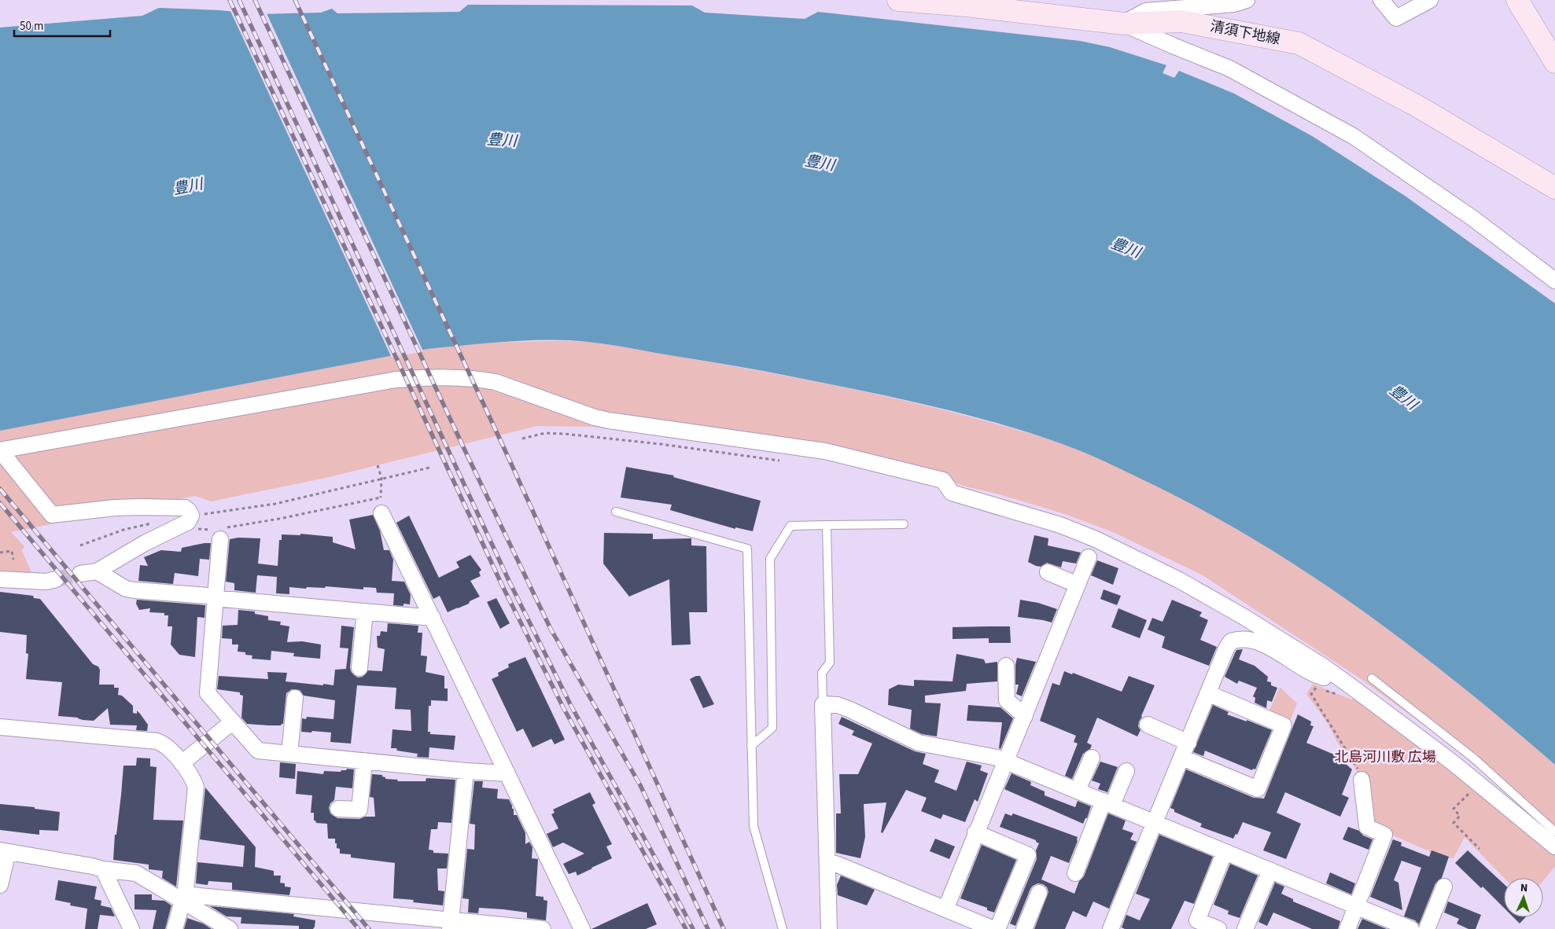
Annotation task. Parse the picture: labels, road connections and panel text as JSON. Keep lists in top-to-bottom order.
{
  "streets": {
    "main road": ["清須下地線"]
  },
  "water": ["豊川"],
  "parks": ["北島河川敷 広場"],
  "scale_bar": "50 m",
  "north": "top"
}
